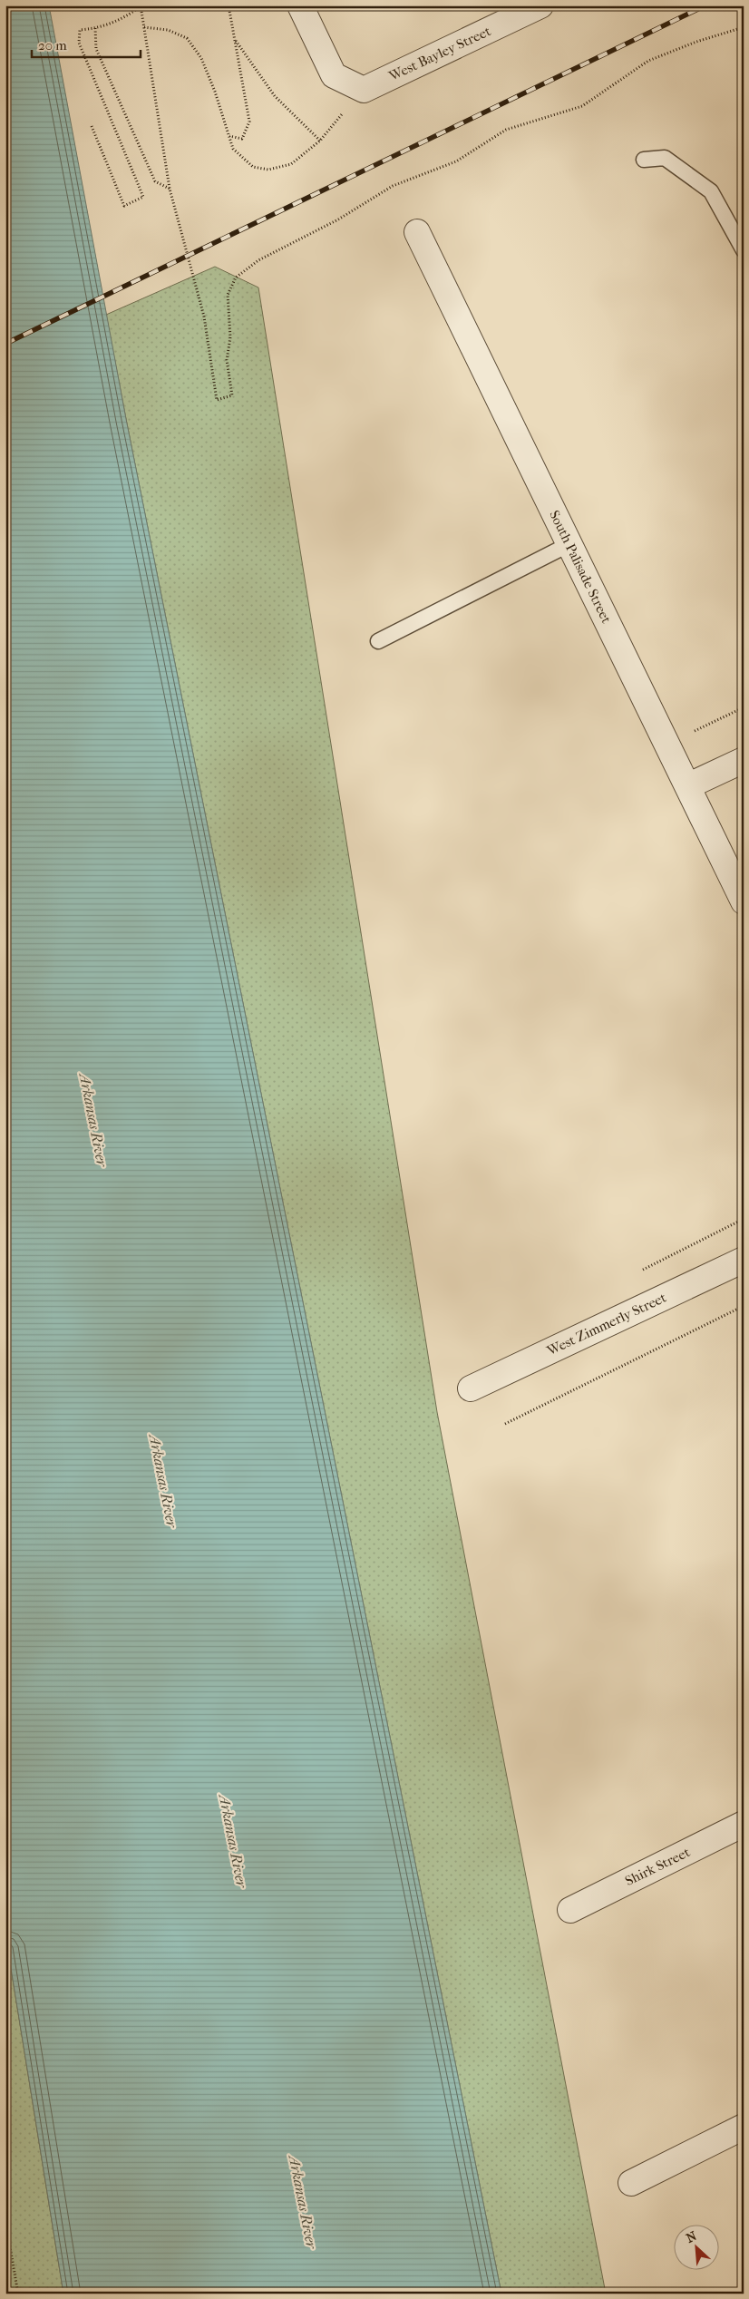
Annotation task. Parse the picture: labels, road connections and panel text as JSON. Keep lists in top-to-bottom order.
{
  "streets": {
    "street": [
      "West Bayley Street",
      "South Palisade Street",
      "West Zimmerly Street",
      "Shirk Street"
    ]
  },
  "water": ["Arkansas River"],
  "scale_bar": "20 m",
  "north": "top left"
}
